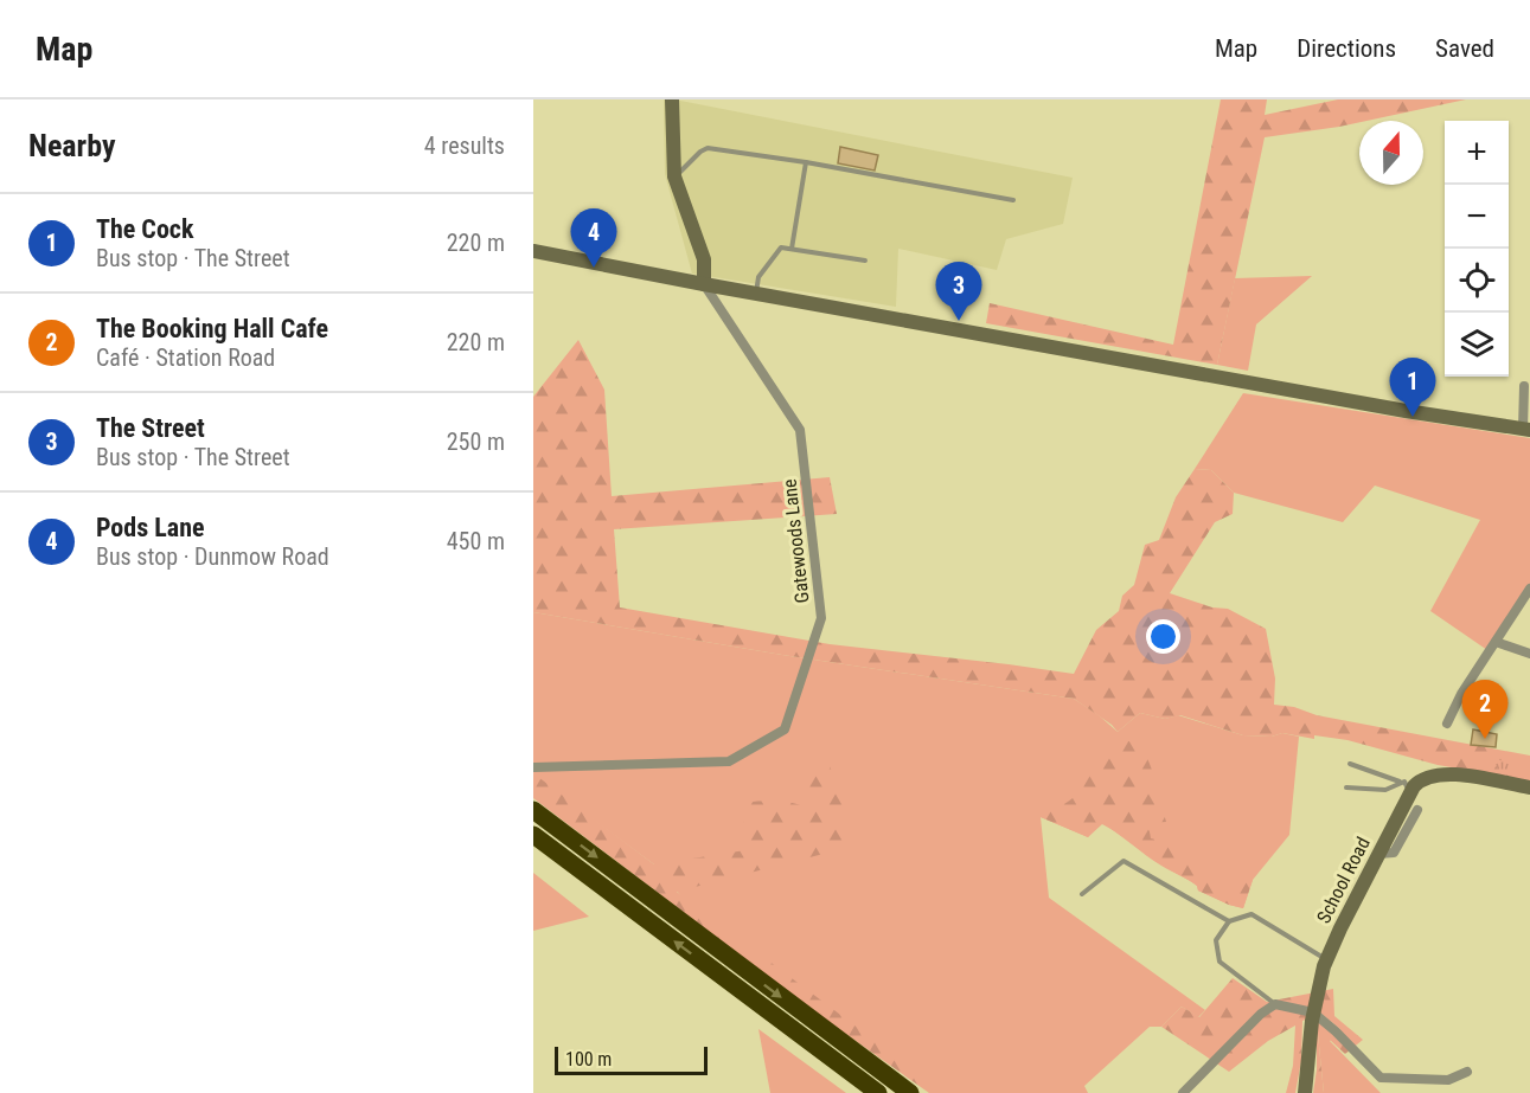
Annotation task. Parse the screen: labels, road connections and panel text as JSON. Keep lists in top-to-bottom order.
{
  "streets": {
    "street": ["Gatewoods Lane", "School Road"]
  },
  "scale_bar": "100 m",
  "north": "top",
  "page": {
    "header": "Map",
    "nav": ["Map", "Directions", "Saved"],
    "heading": ["Nearby", "4 results"],
    "map_buttons": ["+", "−"],
    "list": [
      {
        "mark": "1",
        "name": "The Cock",
        "note": "Bus stop · The Street",
        "value": "220 m"
      },
      {
        "mark": "2",
        "name": "The Booking Hall Cafe",
        "note": "Café · Station Road",
        "value": "220 m"
      },
      {
        "mark": "3",
        "name": "The Street",
        "note": "Bus stop · The Street",
        "value": "250 m"
      },
      {
        "mark": "4",
        "name": "Pods Lane",
        "note": "Bus stop · Dunmow Road",
        "value": "450 m"
      }
    ],
    "pins": [
      "4",
      "3",
      "1",
      "2"
    ],
    "scale": "100 m"
  }
}
